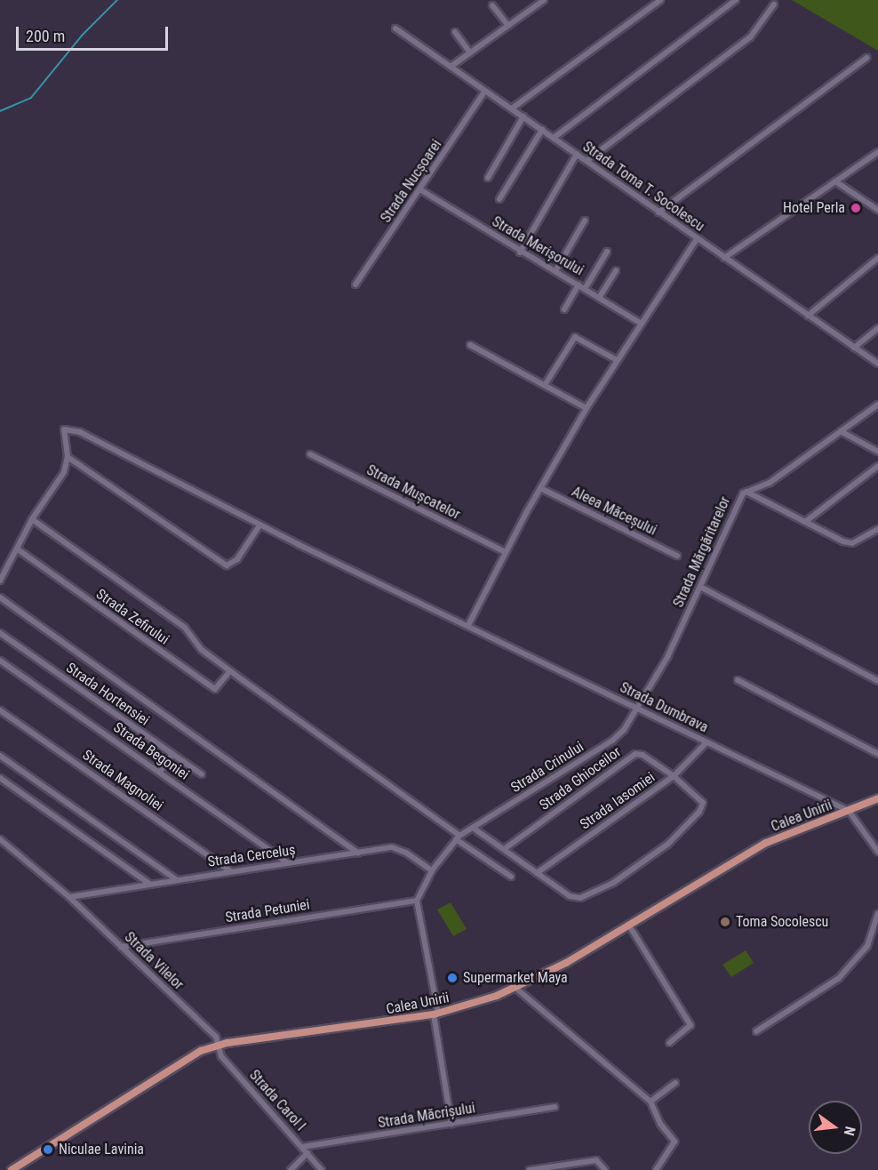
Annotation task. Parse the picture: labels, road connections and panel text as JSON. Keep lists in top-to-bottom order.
{
  "streets": {
    "main road": ["Calea Unirii"],
    "street": [
      "Strada Nucșoarei",
      "Strada Toma T. Socolescu",
      "Strada Merișorului",
      "Strada Mușcatelor",
      "Aleea Măceșului",
      "Strada Mărgăritarelor",
      "Strada Zefirului",
      "Strada Hortensiei",
      "Strada Dumbrava",
      "Strada Begoniei",
      "Strada Crinului",
      "Strada Ghioceilor",
      "Strada Magnoliei",
      "Strada Iasomiei",
      "Strada Cerceluș",
      "Strada Petuniei",
      "Strada Vilelor",
      "Strada Carol I",
      "Strada Măcrișului"
    ]
  },
  "crossings": [
    ["Strada Nucșoarei", "Strada Toma T. Socolescu"],
    ["Strada Nucșoarei", "Strada Merișorului"],
    ["Strada Mărgăritarelor", "Strada Dumbrava"],
    ["Strada Mărgăritarelor", "Strada Crinului"],
    ["Strada Dumbrava", "Strada Crinului"],
    ["Strada Dumbrava", "Strada Iasomiei"],
    ["Strada Dumbrava", "Calea Unirii"],
    ["Strada Begoniei", "Strada Cerceluș"],
    ["Strada Ghioceilor", "Strada Iasomiei"],
    ["Strada Magnoliei", "Strada Cerceluș"],
    ["Calea Unirii", "Strada Vilelor"],
    ["Calea Unirii", "Strada Carol I"],
    ["Strada Cerceluș", "Strada Vilelor"],
    ["Strada Petuniei", "Strada Vilelor"],
    ["Strada Vilelor", "Strada Carol I"],
    ["Strada Carol I", "Strada Măcrișului"]
  ],
  "places": [
    "Hotel Perla",
    "Toma Socolescu",
    "Supermarket Maya",
    "Niculae Lavinia"
  ],
  "scale_bar": "200 m",
  "north": "right"
}
